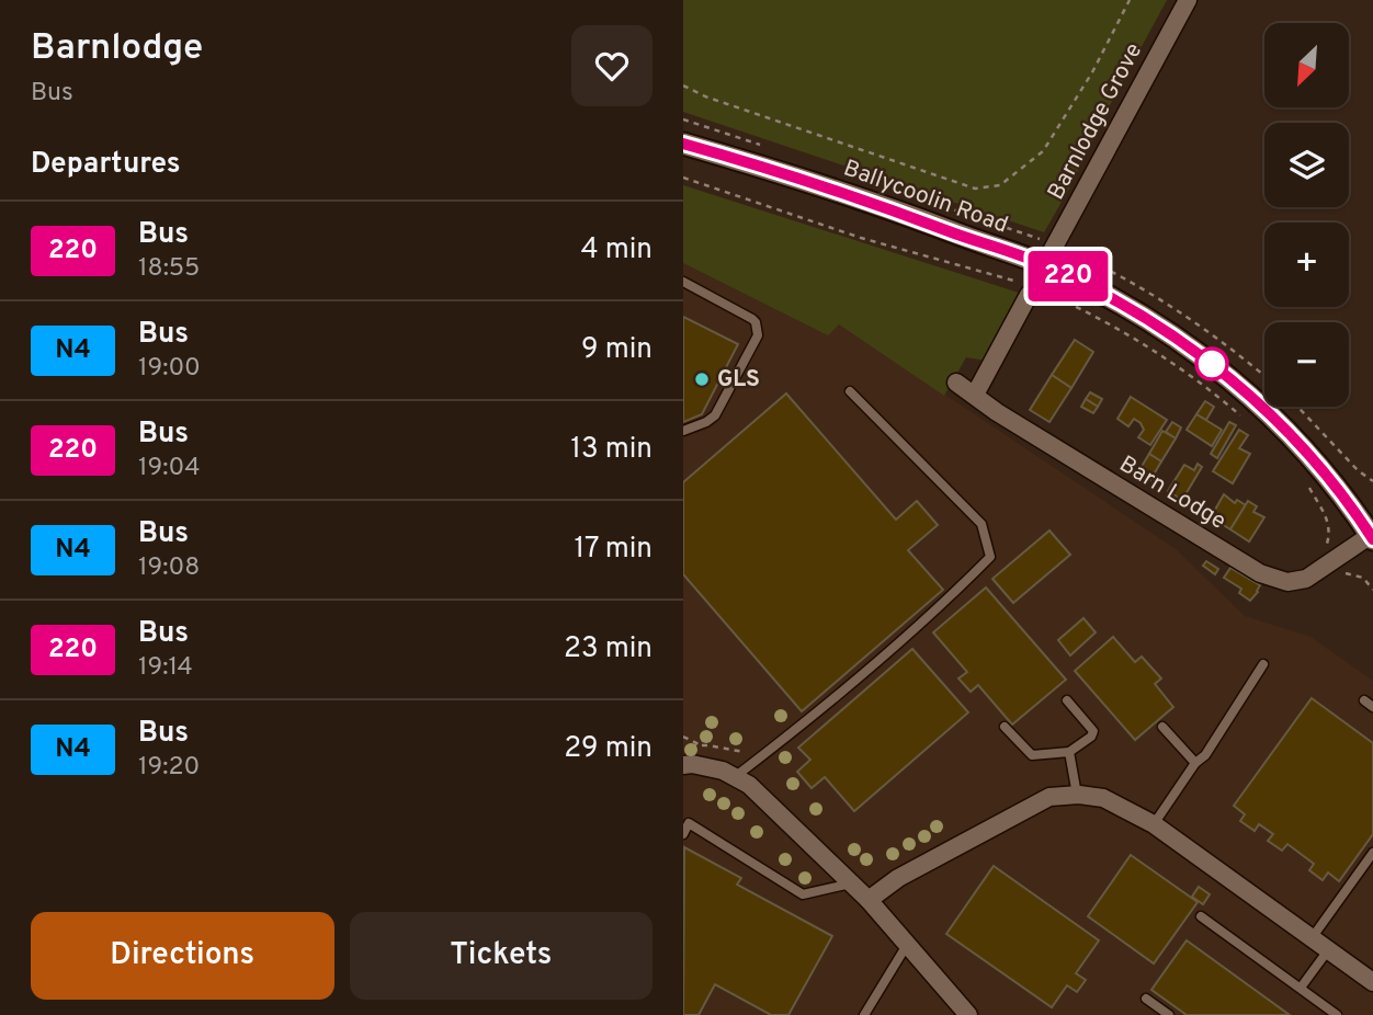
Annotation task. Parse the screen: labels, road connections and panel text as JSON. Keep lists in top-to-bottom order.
{
  "streets": {
    "street": ["Barnlodge Grove", "Ballycoolin Road", "Barn Lodge"]
  },
  "crossings": [
    ["Barnlodge Grove", "Ballycoolin Road"],
    ["Ballycoolin Road", "Barn Lodge"]
  ],
  "places": ["GLS"],
  "lines": ["bus line 220"],
  "north": "bottom left",
  "page": {
    "heading": [
      ["Barnlodge", "Bus"],
      "Departures"
    ],
    "on_map": "220",
    "map_buttons": ["+", "−"],
    "list": [
      {
        "mark": "220",
        "name": "Bus",
        "note": "18:55",
        "value": "4 min"
      },
      {
        "mark": "N4",
        "name": "Bus",
        "note": "19:00",
        "value": "9 min"
      },
      {
        "mark": "220",
        "name": "Bus",
        "note": "19:04",
        "value": "13 min"
      },
      {
        "mark": "N4",
        "name": "Bus",
        "note": "19:08",
        "value": "17 min"
      },
      {
        "mark": "220",
        "name": "Bus",
        "note": "19:14",
        "value": "23 min"
      },
      {
        "mark": "N4",
        "name": "Bus",
        "note": "19:20",
        "value": "29 min"
      }
    ],
    "buttons": ["Directions", "Tickets"]
  }
}
